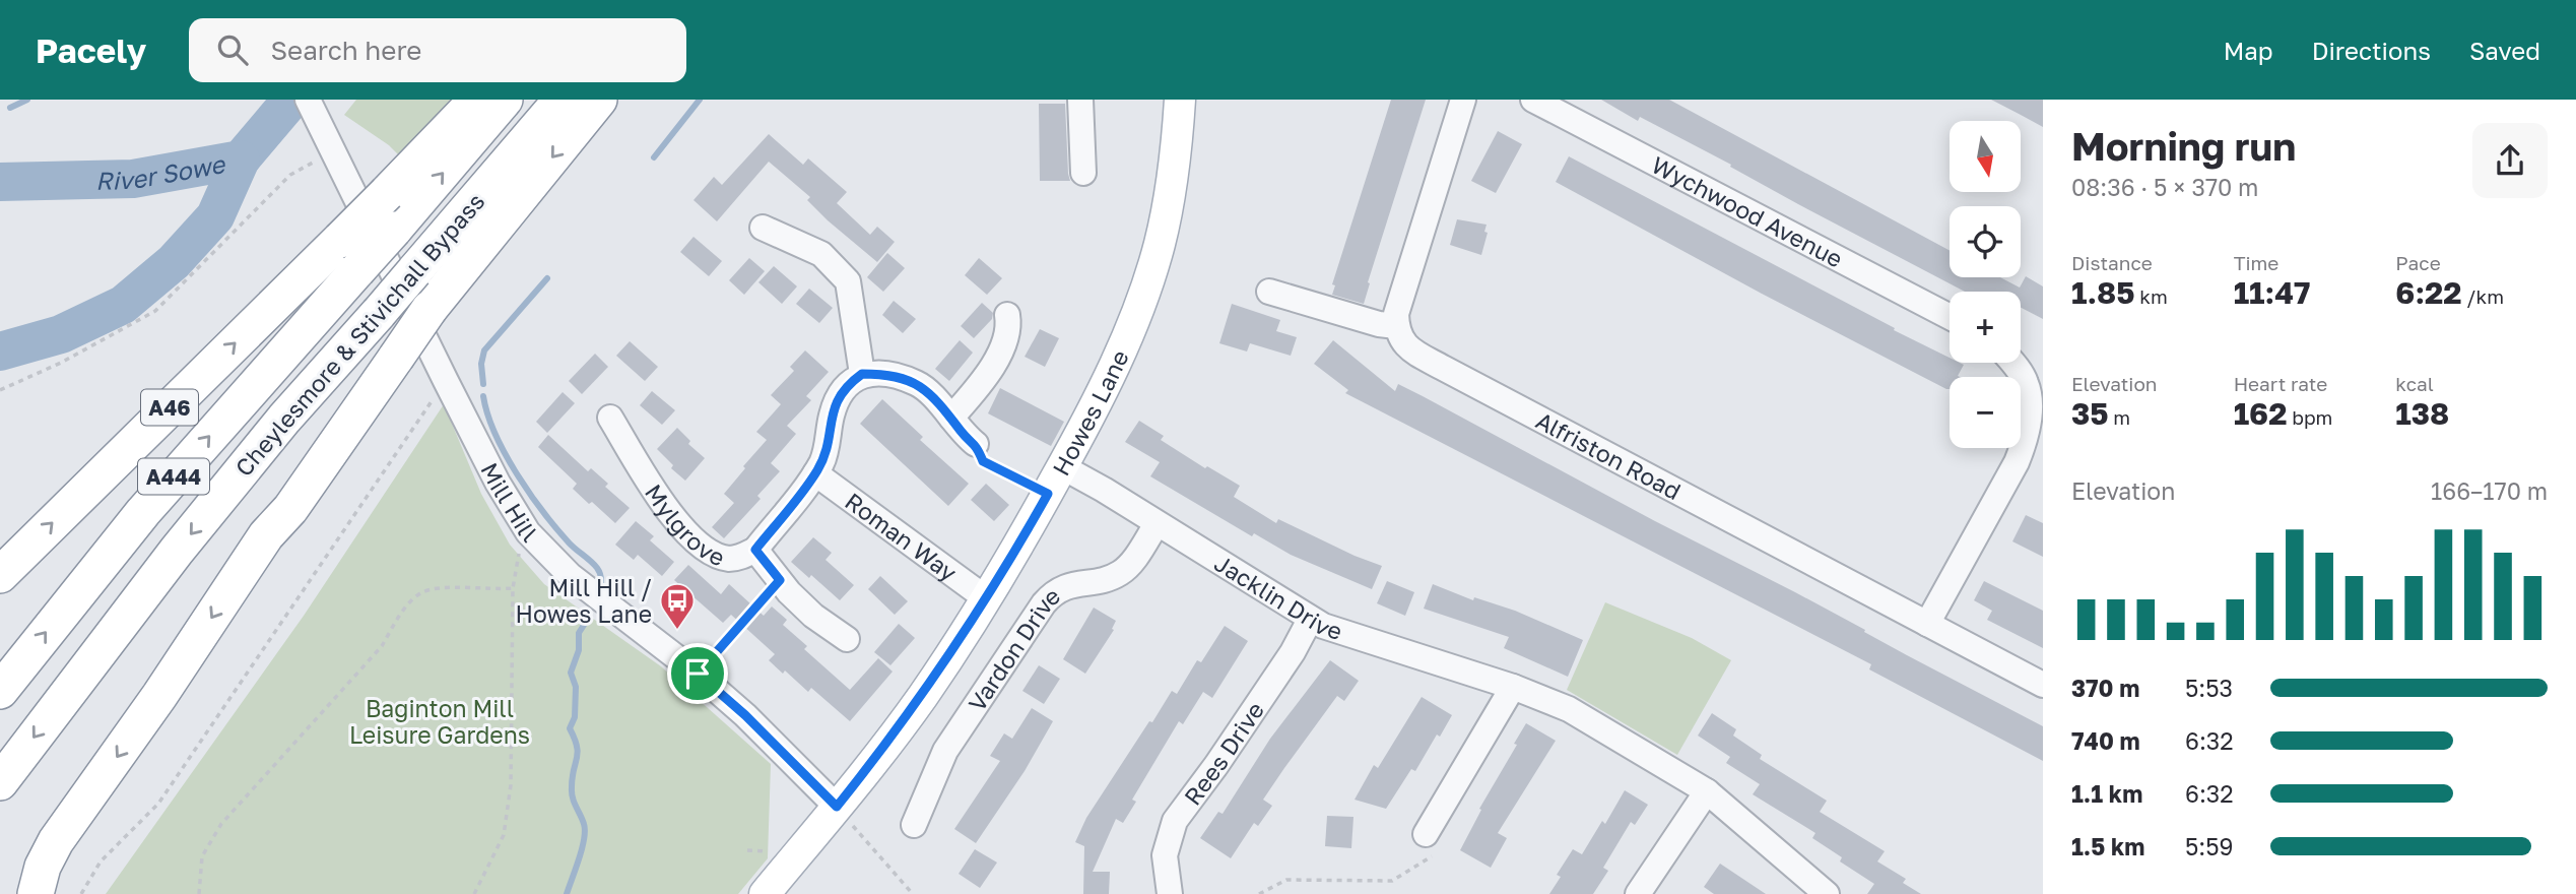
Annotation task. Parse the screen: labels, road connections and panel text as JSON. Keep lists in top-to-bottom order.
{
  "streets": {
    "highway": ["Cheylesmore & Stivichall Bypass", "A46", "A444"],
    "main road": ["Howes Lane"],
    "street": [
      "Wychwood Avenue",
      "Alfriston Road",
      "Mill Hill",
      "Mylgrove",
      "Roman Way",
      "Jacklin Drive",
      "Vardon Drive",
      "Rees Drive"
    ]
  },
  "crossings": [
    ["Howes Lane", "Mill Hill"],
    ["Howes Lane", "Roman Way"],
    ["Howes Lane", "Jacklin Drive"],
    ["Jacklin Drive", "Vardon Drive"],
    ["Jacklin Drive", "Rees Drive"]
  ],
  "water": ["River Sowe"],
  "parks": ["Baginton Mill Leisure Gardens"],
  "places": {
    "bus stop": ["Mill Hill / Howes Lane"]
  },
  "north": "bottom",
  "page": {
    "header": "Pacely",
    "search": "Search here",
    "nav": ["Map", "Directions", "Saved"],
    "heading": ["Morning run", "08:36 · 5 × 370 m"],
    "map_buttons": ["+", "−"],
    "stats": [
      ["Distance", "1.85 km"],
      ["Time", "11:47"],
      ["Pace", "6:22 /km"],
      ["Elevation", "35 m"],
      ["Heart rate", "162 bpm"],
      ["kcal", "138"]
    ],
    "chart": ["Elevation", "166–170 m"],
    "list": [
      {
        "name": "370 m",
        "note": "5:53"
      },
      {
        "name": "740 m",
        "note": "6:32"
      },
      {
        "name": "1.1 km",
        "note": "6:32"
      },
      {
        "name": "1.5 km",
        "note": "5:59"
      }
    ]
  }
}
